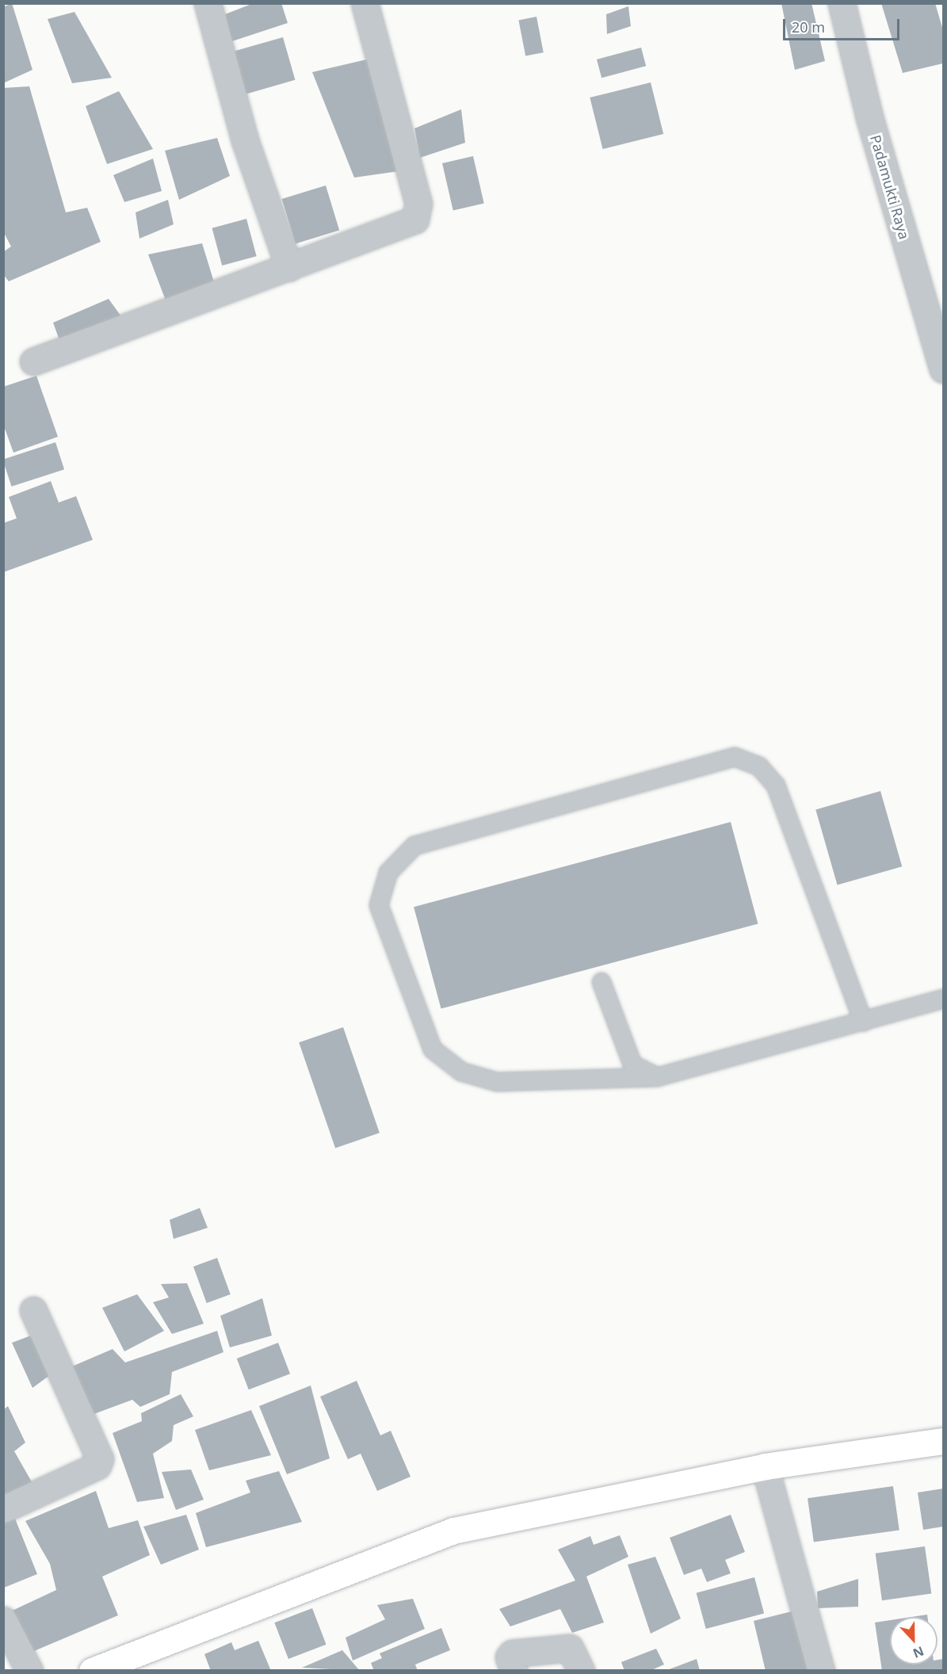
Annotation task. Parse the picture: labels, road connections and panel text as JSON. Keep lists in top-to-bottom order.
{
  "streets": {
    "street": ["Padamukti Raya"]
  },
  "scale_bar": "20 m",
  "north": "bottom"
}
